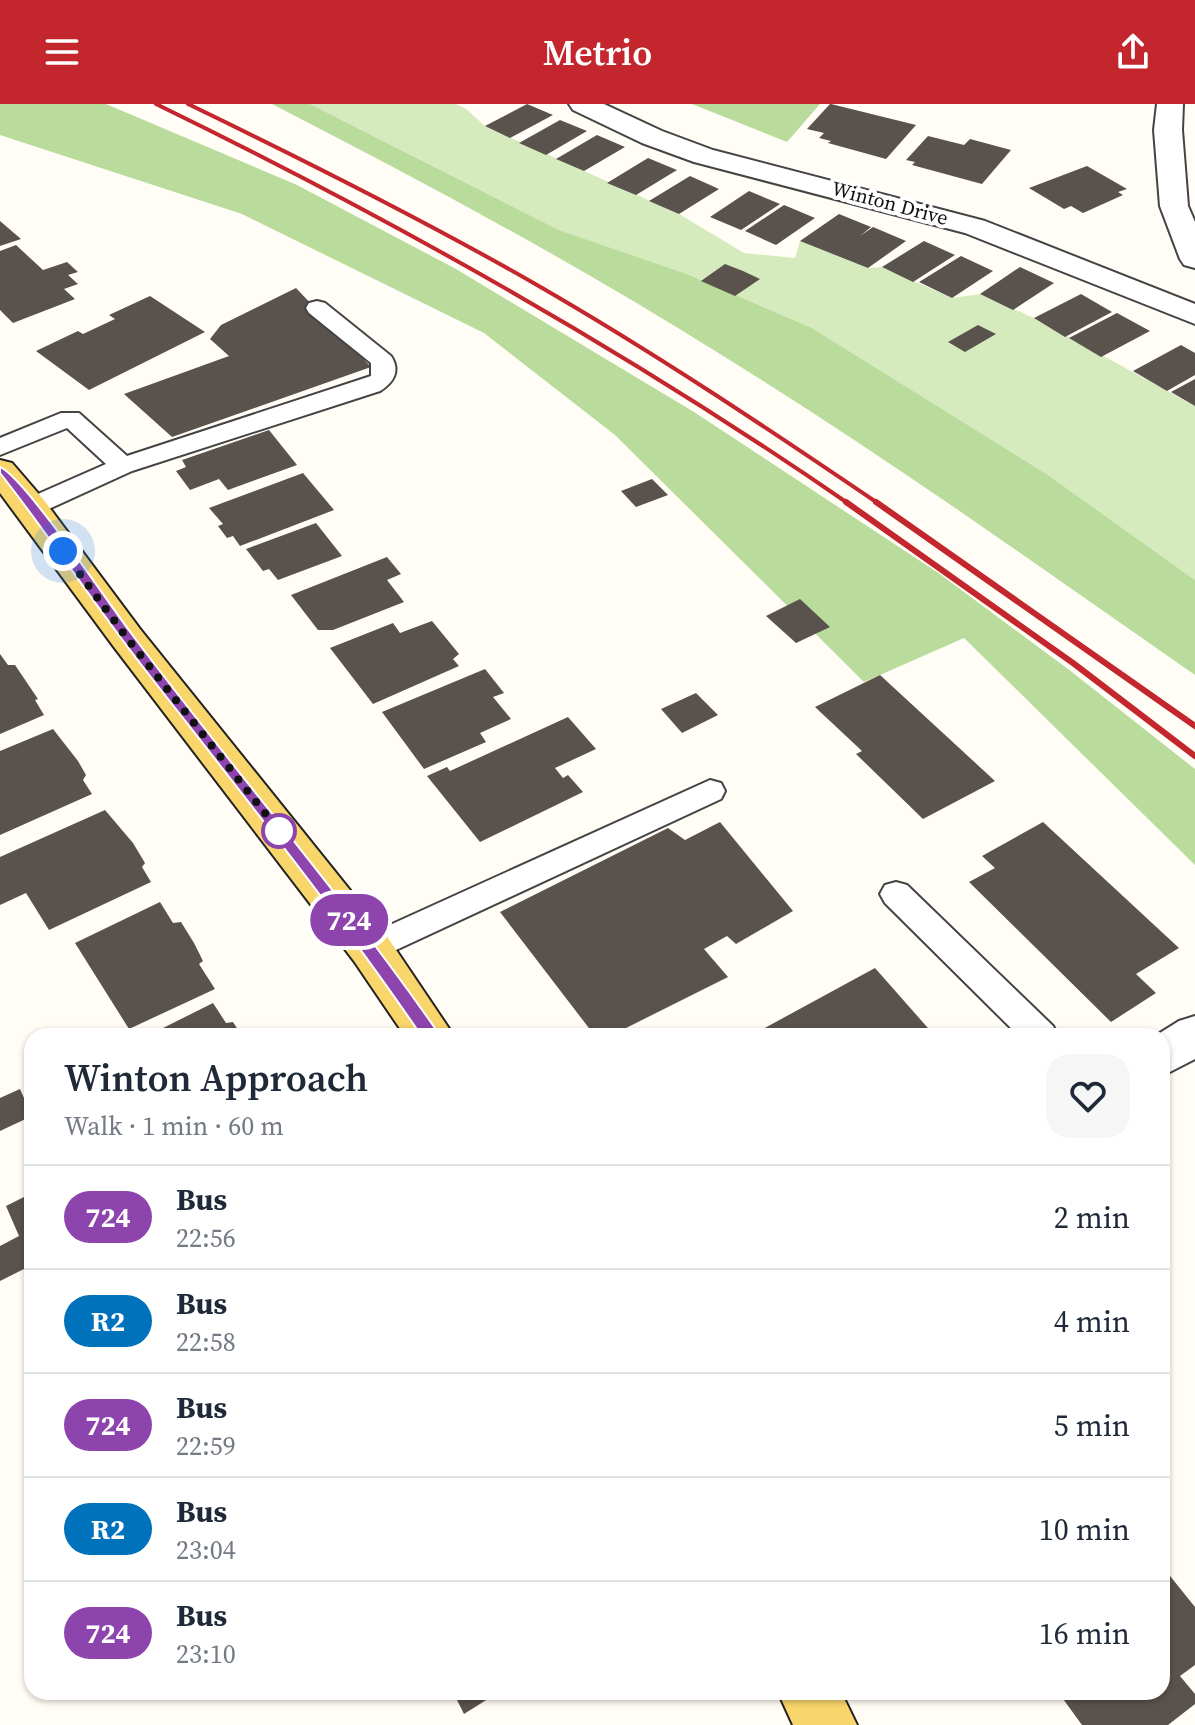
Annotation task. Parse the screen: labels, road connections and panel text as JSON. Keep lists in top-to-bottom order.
{
  "streets": {
    "street": ["Winton Drive"]
  },
  "lines": ["bus line 724"],
  "page": {
    "header": "Metrio",
    "on_map": "724",
    "heading": ["Winton Approach", "Walk · 1 min · 60 m"],
    "list": [
      {
        "mark": "724",
        "name": "Bus",
        "note": "22:56",
        "value": "2 min"
      },
      {
        "mark": "R2",
        "name": "Bus",
        "note": "22:58",
        "value": "4 min"
      },
      {
        "mark": "724",
        "name": "Bus",
        "note": "22:59",
        "value": "5 min"
      },
      {
        "mark": "R2",
        "name": "Bus",
        "note": "23:04",
        "value": "10 min"
      },
      {
        "mark": "724",
        "name": "Bus",
        "note": "23:10",
        "value": "16 min"
      }
    ]
  }
}
